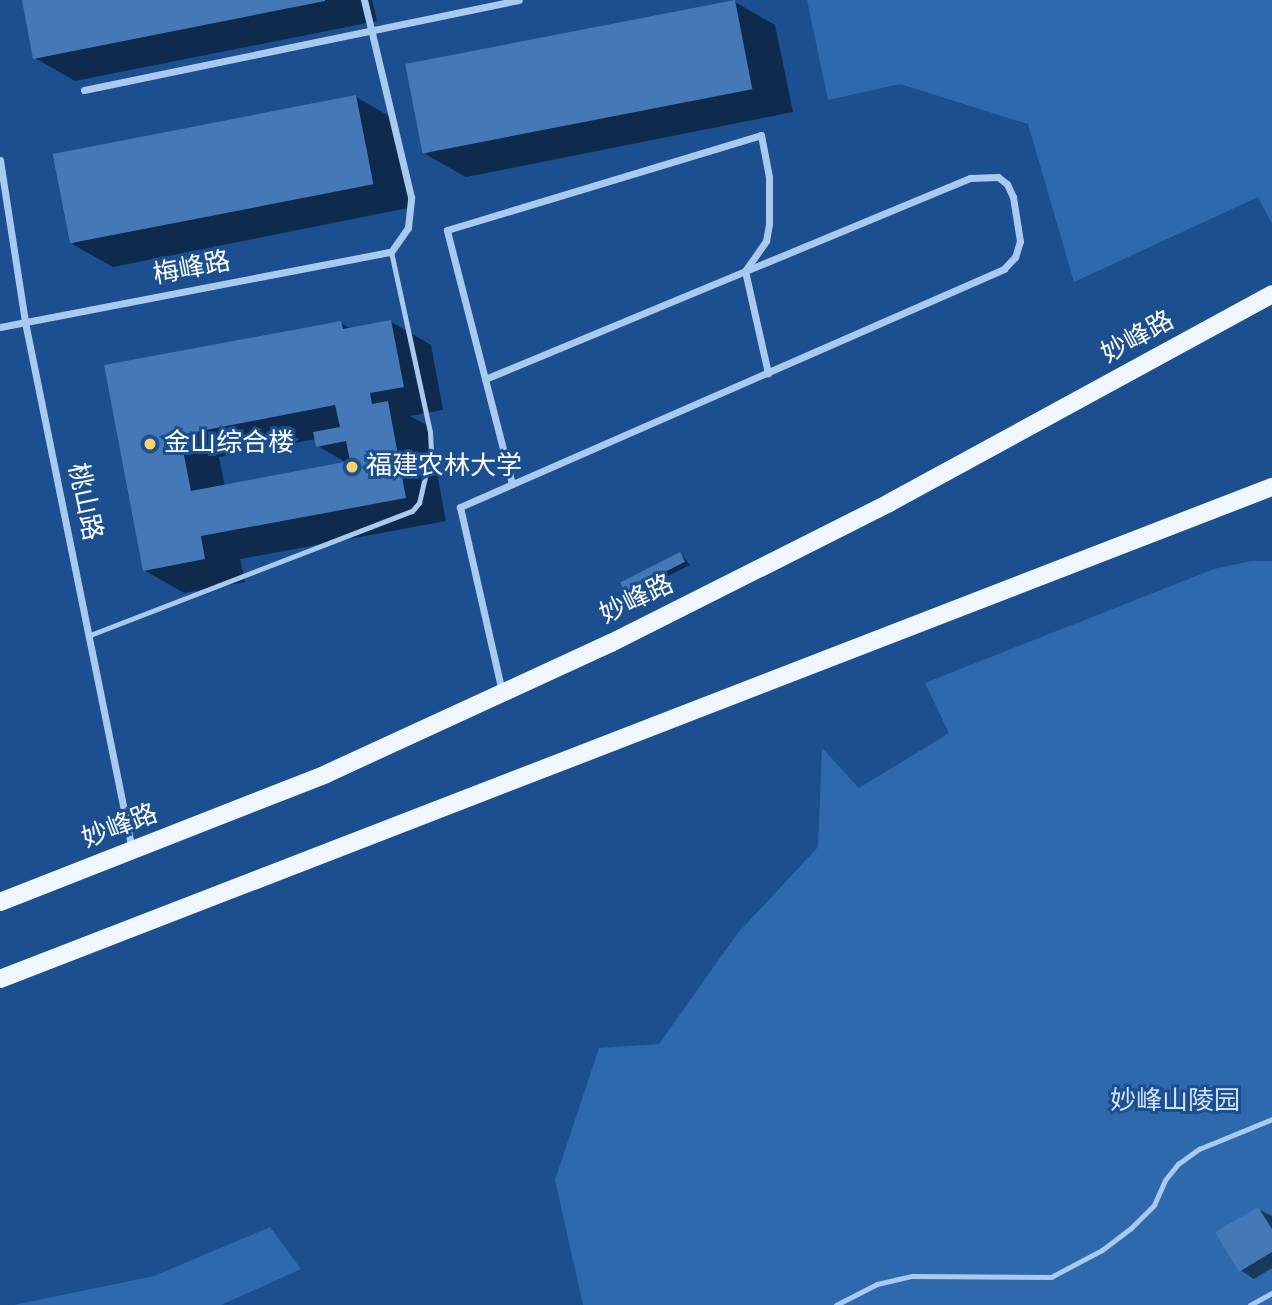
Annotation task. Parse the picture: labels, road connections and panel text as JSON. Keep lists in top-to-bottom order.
{
  "streets": {
    "main road": ["妙峰路"],
    "street": ["梅峰路", "桃山路"]
  },
  "crossings": [
    ["梅峰路", "桃山路"],
    ["妙峰路", "桃山路"]
  ],
  "parks": ["妙峰山陵园"],
  "places": ["金山综合楼", "福建农林大学"]
}
